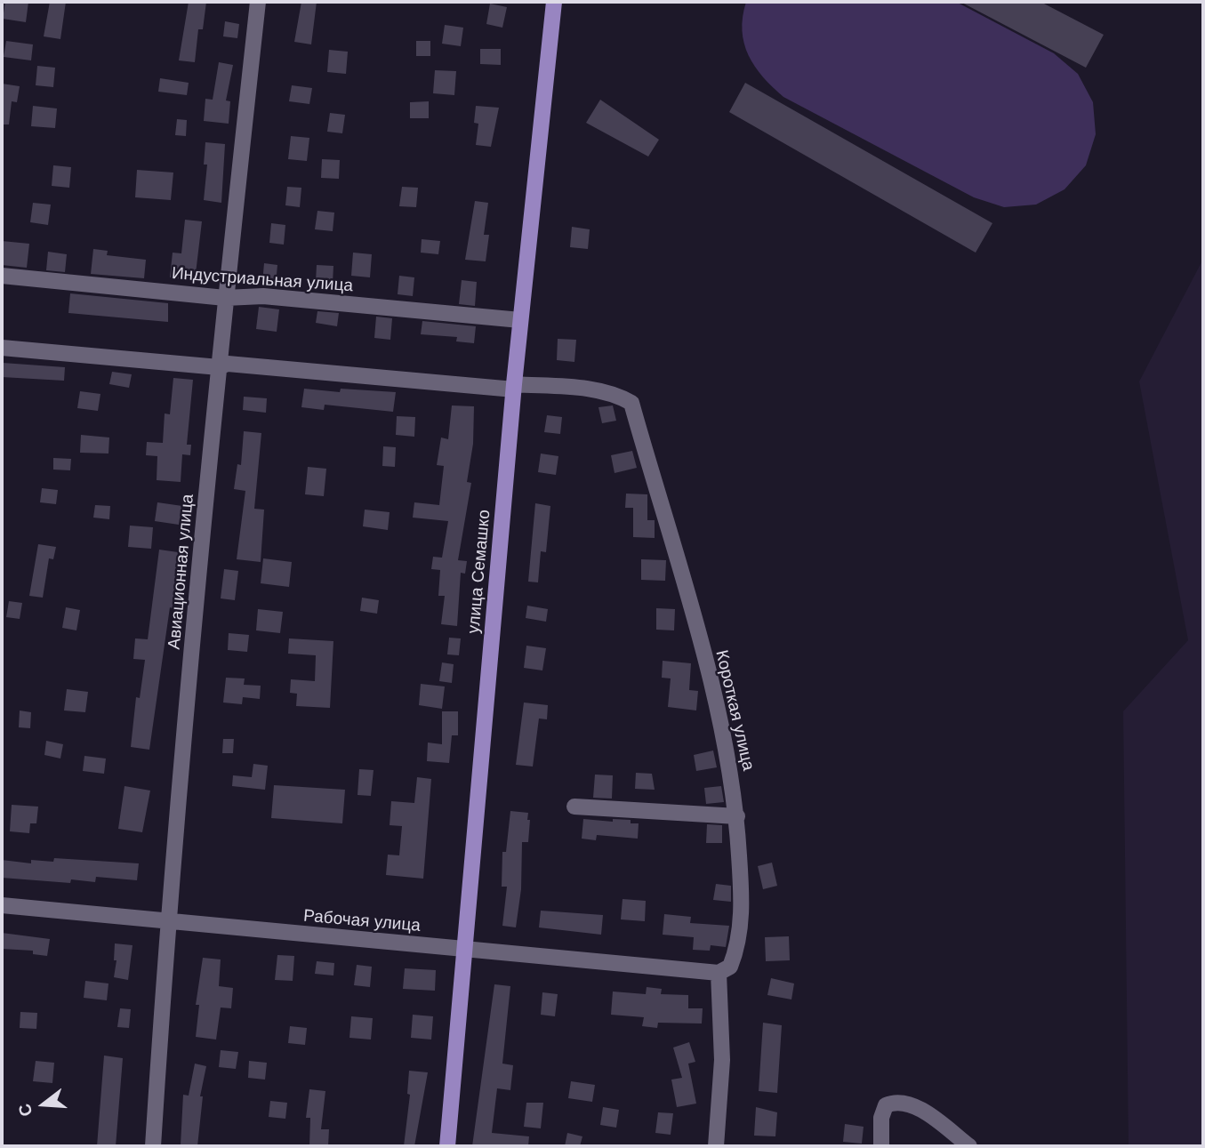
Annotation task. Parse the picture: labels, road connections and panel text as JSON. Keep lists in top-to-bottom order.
{
  "streets": {
    "main road": ["улица Семашко"],
    "street": [
      "Индустриальная улица",
      "Авиационная улица",
      "Короткая улица",
      "Рабочая улица"
    ]
  },
  "crossings": [
    ["Индустриальная улица", "Авиационная улица"],
    ["Индустриальная улица", "улица Семашко"],
    ["Авиационная улица", "Рабочая улица"],
    ["улица Семашко", "Короткая улица"],
    ["улица Семашко", "Рабочая улица"],
    ["Короткая улица", "Рабочая улица"]
  ],
  "north": "left"
}
